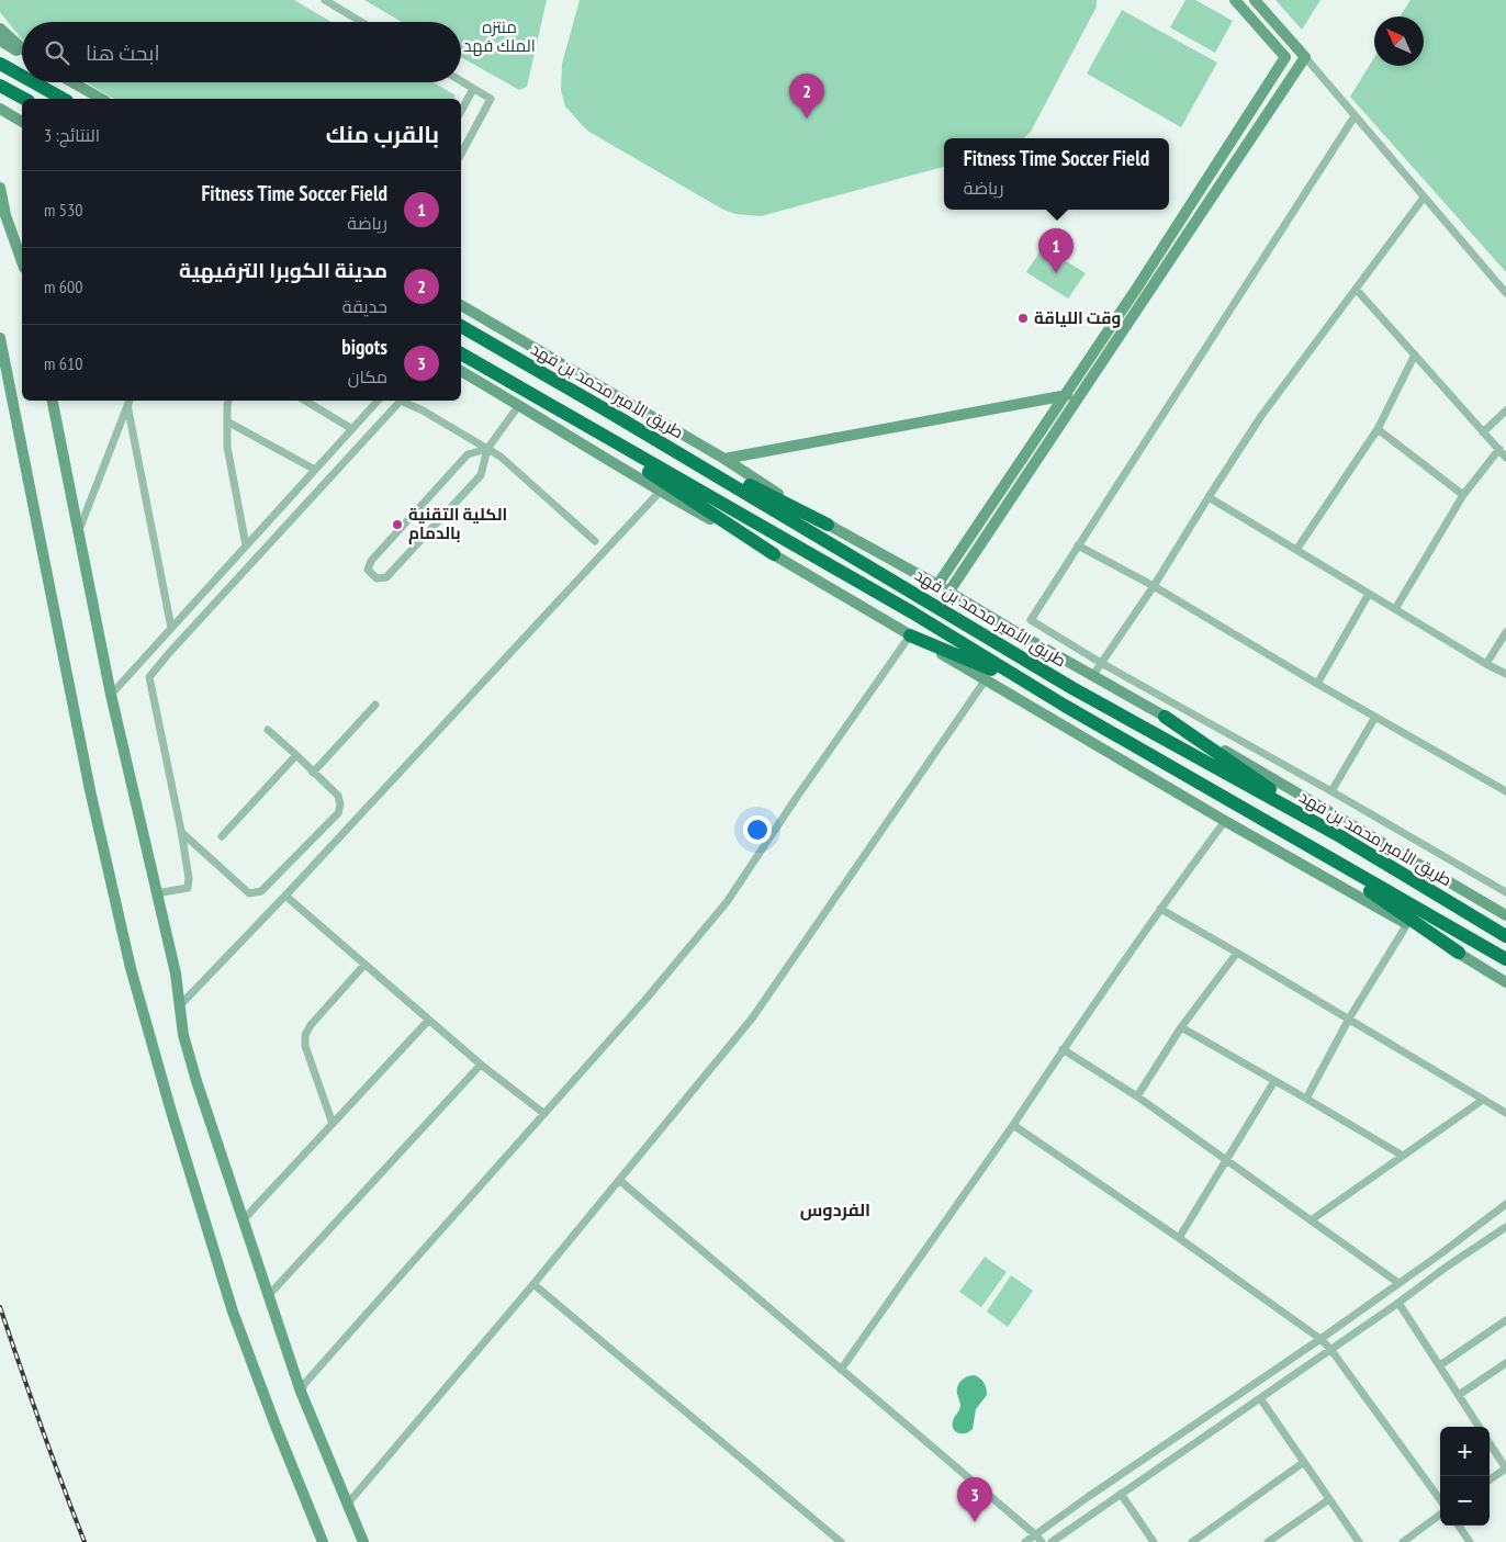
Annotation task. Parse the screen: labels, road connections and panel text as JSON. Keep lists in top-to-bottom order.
{
  "streets": {
    "highway": ["طريق الأمير محمد بن فهد"]
  },
  "districts": ["الفردوس"],
  "parks": ["منتزه الملك فهد"],
  "places": ["وقت اللياقة", "الكلية التقنية بالدمام"],
  "north": "top left",
  "page": {
    "search": "ابحث هنا",
    "pins": ["2", "1", "3"],
    "heading": ["بالقرب منك", "النتائج: 3"],
    "popup": ["Fitness Time Soccer Field", "رياضة"],
    "list": [
      {
        "mark": "1",
        "name": "Fitness Time Soccer Field",
        "note": "رياضة",
        "value": "530 m"
      },
      {
        "mark": "2",
        "name": "مدينة الكوبرا الترفيهية",
        "note": "حديقة",
        "value": "600 m"
      },
      {
        "mark": "3",
        "name": "bigots",
        "note": "مكان",
        "value": "610 m"
      }
    ],
    "map_buttons": ["+", "−"]
  }
}
